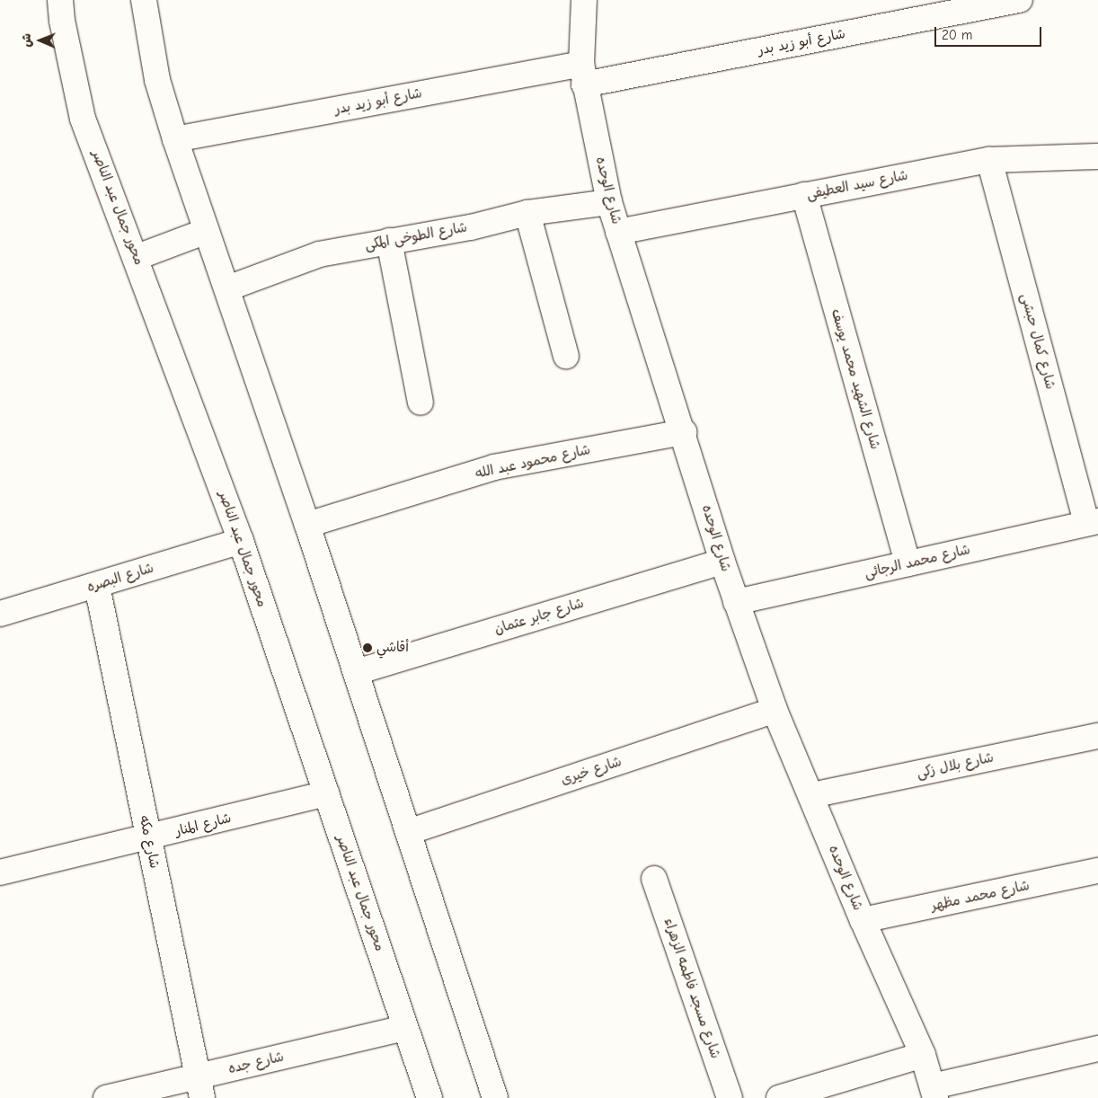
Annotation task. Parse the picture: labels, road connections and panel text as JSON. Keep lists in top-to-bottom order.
{
  "streets": {
    "street": [
      "شارع أبو زيد بدر",
      "شارع سيد العطيفى",
      "شارع الوحده",
      "محور جمال عبد الناصر",
      "شارع الطوخى المكى",
      "شارع كمال حبشى",
      "شارع الشهيد محمد يوسف",
      "شارع محمود عبد الله",
      "شارع محمد الرجائى",
      "شارع البصره",
      "شارع جابر عثمان",
      "شارع بلال زكى",
      "شارع خيرى",
      "شارع المنار",
      "شارع مكه",
      "شارع محمد مظهر",
      "شارع مسجد فاطمه الزهراء",
      "شارع جده"
    ]
  },
  "crossings": [
    ["شارع أبو زيد بدر", "شارع الوحده"],
    ["شارع سيد العطيفى", "شارع الوحده"],
    ["شارع سيد العطيفى", "شارع كمال حبشى"],
    ["شارع سيد العطيفى", "شارع الشهيد محمد يوسف"],
    ["شارع الوحده", "شارع الطوخى المكى"],
    ["شارع الوحده", "شارع محمود عبد الله"],
    ["شارع الوحده", "شارع محمد الرجائى"],
    ["شارع الوحده", "شارع جابر عثمان"],
    ["شارع الوحده", "شارع بلال زكى"],
    ["شارع الوحده", "شارع خيرى"],
    ["شارع الوحده", "شارع محمد مظهر"],
    ["محور جمال عبد الناصر", "شارع البصره"],
    ["محور جمال عبد الناصر", "شارع المنار"],
    ["محور جمال عبد الناصر", "شارع جده"],
    ["شارع كمال حبشى", "شارع محمد الرجائى"],
    ["شارع الشهيد محمد يوسف", "شارع محمد الرجائى"],
    ["شارع البصره", "شارع مكه"],
    ["شارع المنار", "شارع مكه"],
    ["شارع مكه", "شارع جده"]
  ],
  "places": ["أقاشي"],
  "scale_bar": "20 m",
  "north": "left"
}
